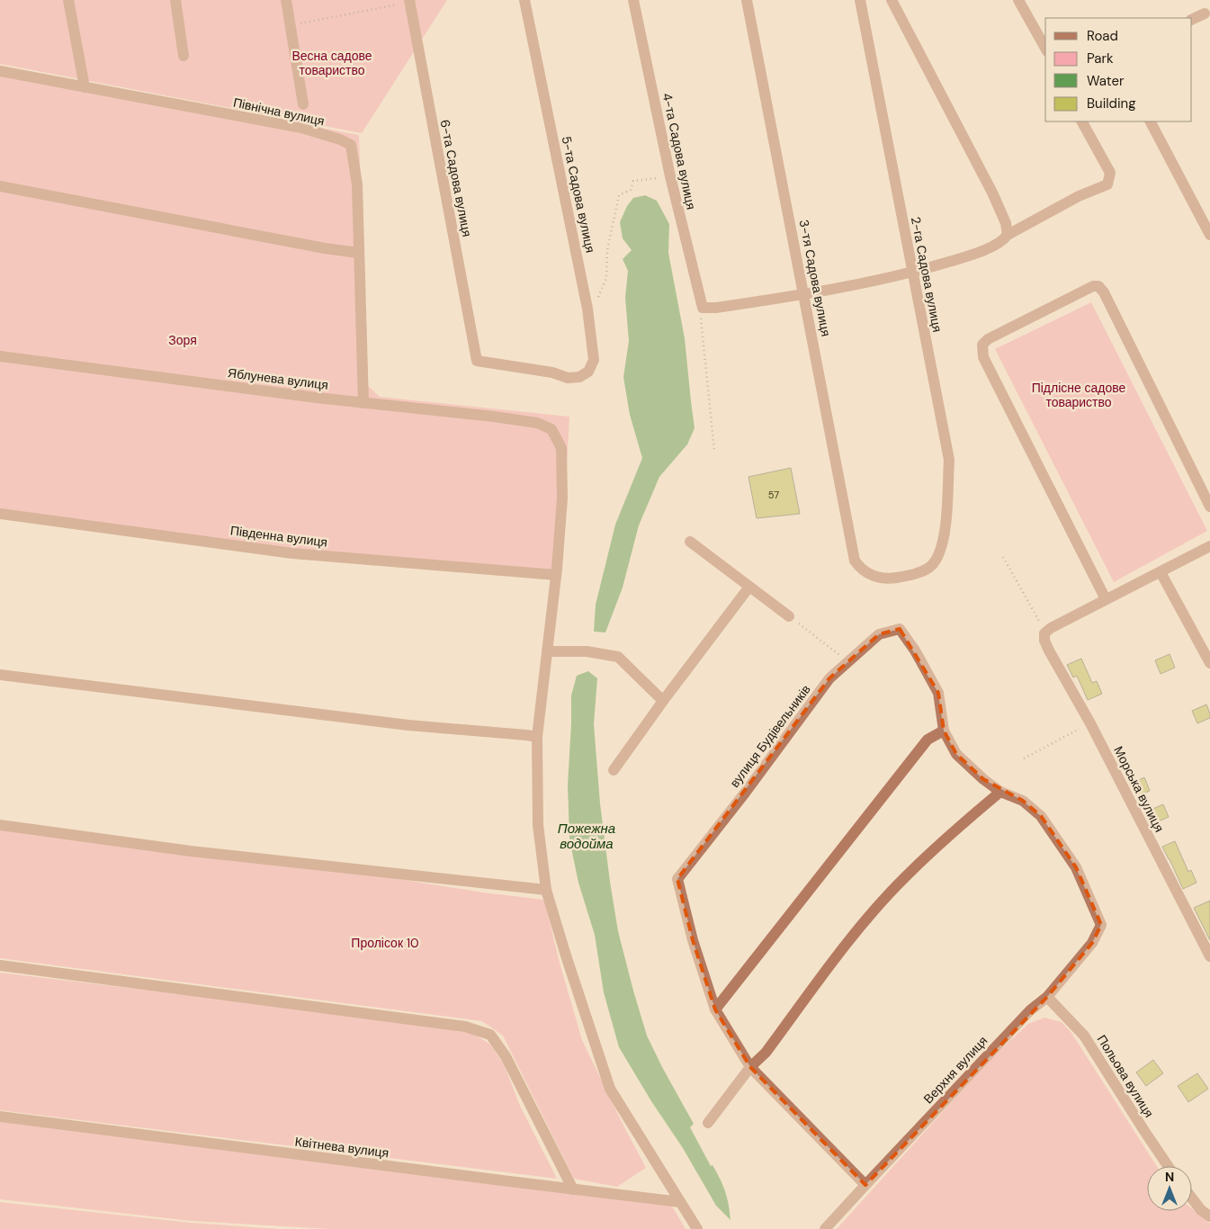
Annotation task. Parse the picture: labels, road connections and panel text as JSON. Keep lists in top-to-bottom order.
{
  "streets": {
    "street": [
      "Північна вулиця",
      "4-та Садова вулиця",
      "6-та Садова вулиця",
      "5-та Садова вулиця",
      "2-га Садова вулиця",
      "3-тя Садова вулиця",
      "Яблунева вулиця",
      "Південна вулиця",
      "вулиця Будівельників",
      "Морська вулиця",
      "Верхня вулиця",
      "Польова вулиця",
      "Квітнева вулиця"
    ]
  },
  "crossings": [
    ["Північна вулиця", "Яблунева вулиця"],
    ["6-та Садова вулиця", "5-та Садова вулиця"],
    ["2-га Садова вулиця", "3-тя Садова вулиця"],
    ["Яблунева вулиця", "Південна вулиця"],
    ["Верхня вулиця", "Польова вулиця"]
  ],
  "water": ["Пожежна водойма"],
  "parks": [
    "Весна садове товариство",
    "Зоря",
    "Підлісне садове товариство",
    "Пролісок 10"
  ],
  "house_numbers": ["57"],
  "legend": [
    "Road",
    "Park",
    "Water",
    "Building"
  ],
  "north": "top"
}
